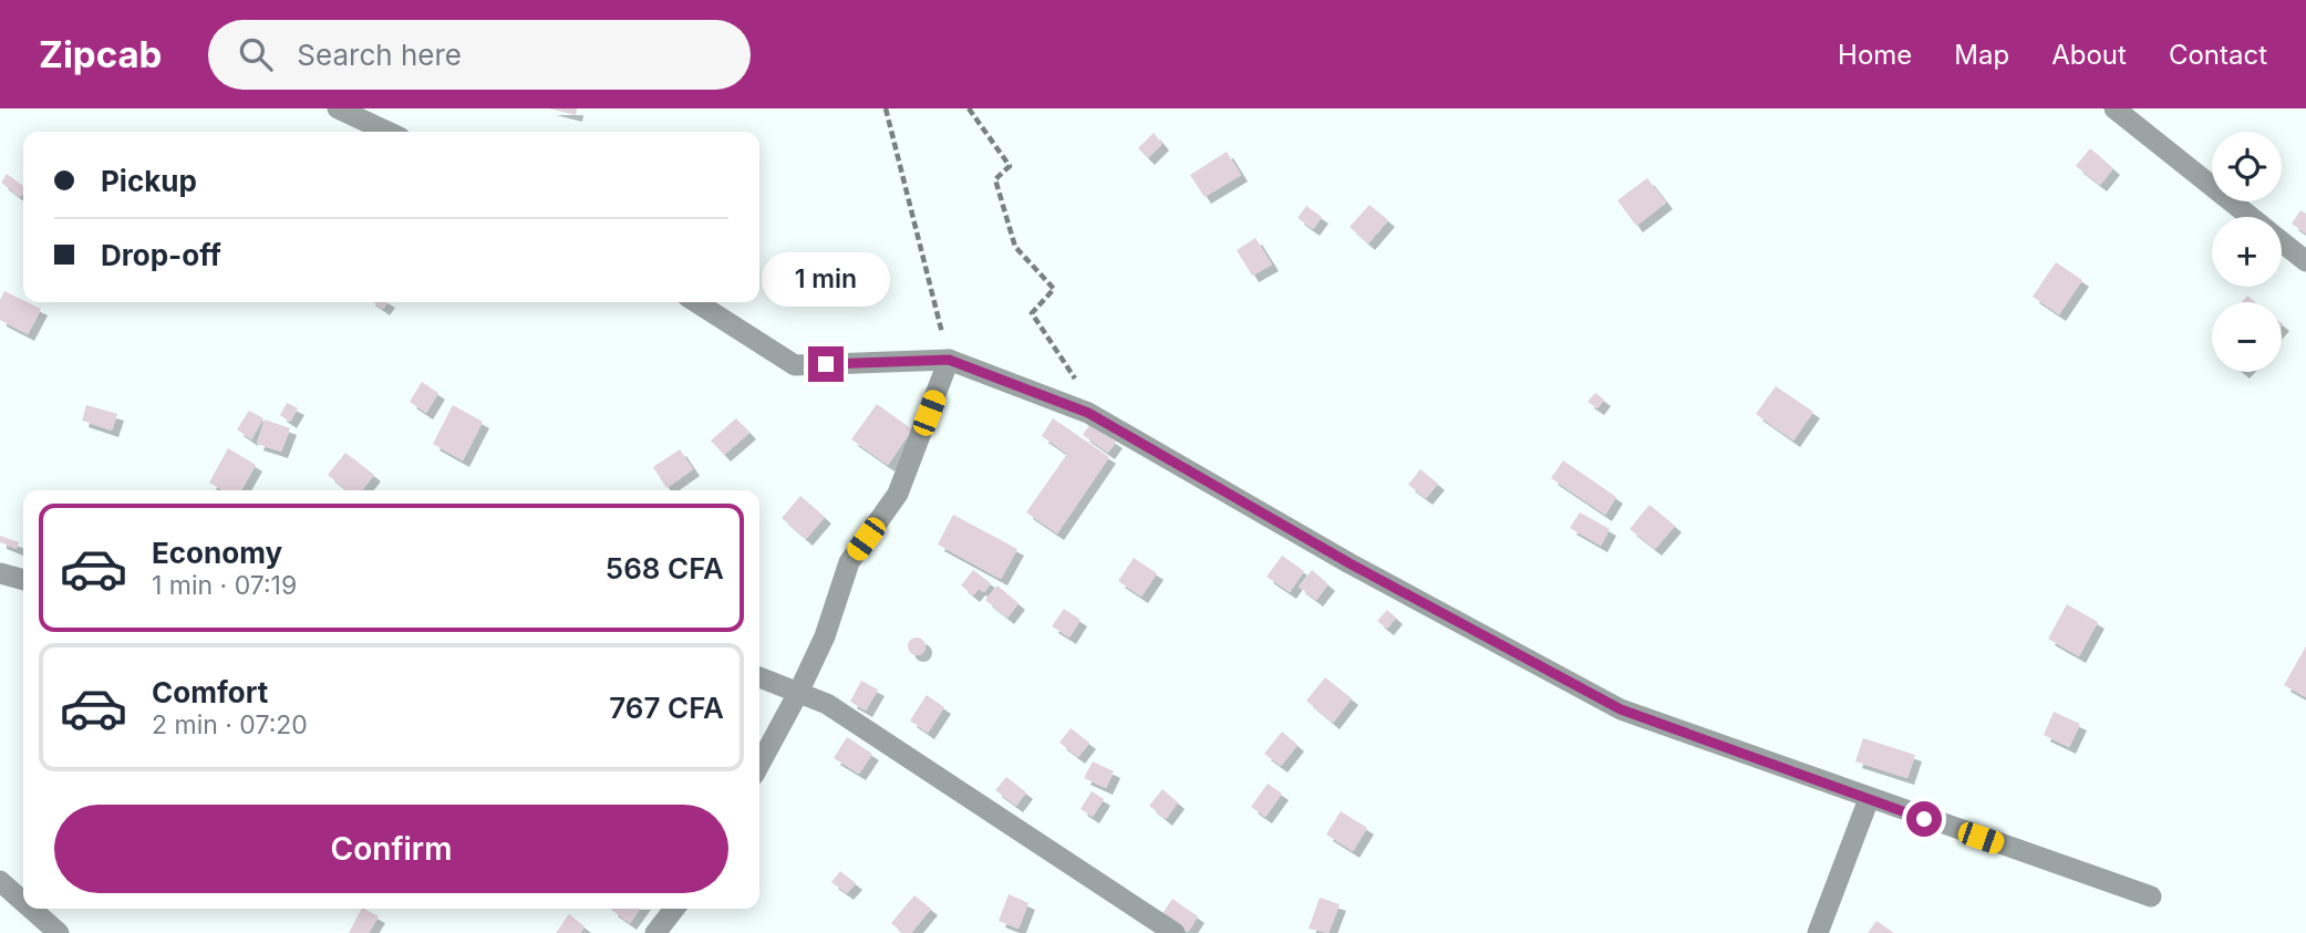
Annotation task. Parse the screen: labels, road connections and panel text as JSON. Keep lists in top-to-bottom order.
{
  "page": {
    "header": "Zipcab",
    "search": "Search here",
    "nav": [
      "Home",
      "Map",
      "About",
      "Contact"
    ],
    "map_buttons": ["+", "−"],
    "banner": ["Pickup", "Drop-off"],
    "bubble": "1 min",
    "list": [
      {
        "name": "Economy",
        "note": "1 min · 07:19",
        "value": "568 CFA"
      },
      {
        "name": "Comfort",
        "note": "2 min · 07:20",
        "value": "767 CFA"
      }
    ],
    "buttons": "Confirm"
  }
}
